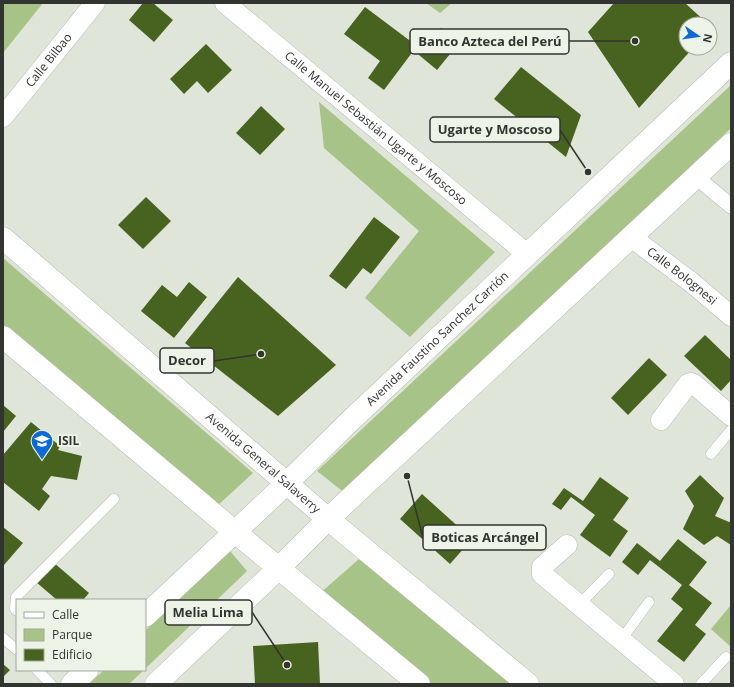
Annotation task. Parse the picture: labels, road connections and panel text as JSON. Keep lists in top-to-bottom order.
{
  "streets": {
    "main road": ["Avenida Faustino Sanchez Carrión", "Avenida General Salaverry"],
    "street": ["Calle Bilbao", "Calle Manuel Sebastián Ugarte y Moscoso", "Calle Bolognesi"]
  },
  "crossings": [
    ["Calle Manuel Sebastián Ugarte y Moscoso", "Avenida Faustino Sanchez Carrión"],
    ["Avenida Faustino Sanchez Carrión", "Avenida General Salaverry"]
  ],
  "places": {
    "other": [
      "Banco Azteca del Perú",
      "Ugarte y Moscoso",
      "Decor",
      "Boticas Arcángel",
      "Melia Lima"
    ],
    "school or university": ["ISIL"]
  },
  "legend": ["Calle", "Parque", "Edificio"],
  "north": "right"
}
